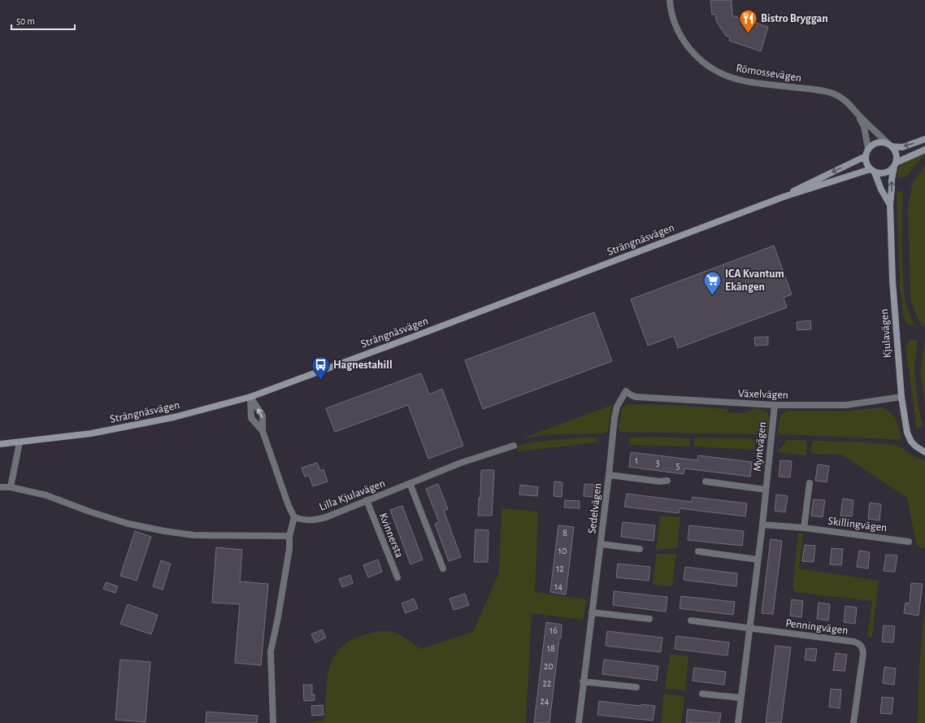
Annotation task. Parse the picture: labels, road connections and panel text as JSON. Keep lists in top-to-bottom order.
{
  "streets": {
    "main road": ["Strängnäsvägen", "Kjulavägen"],
    "street": [
      "Römossevägen",
      "Växelvägen",
      "Myntvägen",
      "Lilla Kjulavägen",
      "Sedelvägen",
      "Skillingvägen",
      "Kvinnersta",
      "Penningvägen"
    ]
  },
  "crossings": [
    ["Römossevägen", "Strängnäsvägen"],
    ["Römossevägen", "Kjulavägen"],
    ["Strängnäsvägen", "Kjulavägen"],
    ["Kjulavägen", "Växelvägen"],
    ["Växelvägen", "Myntvägen"],
    ["Växelvägen", "Sedelvägen"],
    ["Myntvägen", "Skillingvägen"],
    ["Myntvägen", "Penningvägen"],
    ["Lilla Kjulavägen", "Kvinnersta"]
  ],
  "places": {
    "restaurant": ["Bistro Bryggan"],
    "supermarket": ["ICA Kvantum Ekängen"],
    "bus stop": ["Hagnestahill"]
  },
  "house_numbers": [
    "1",
    "3",
    "5",
    "8",
    "10",
    "12",
    "14",
    "16",
    "18",
    "20",
    "22",
    "24"
  ],
  "scale_bar": "50 m"
}
